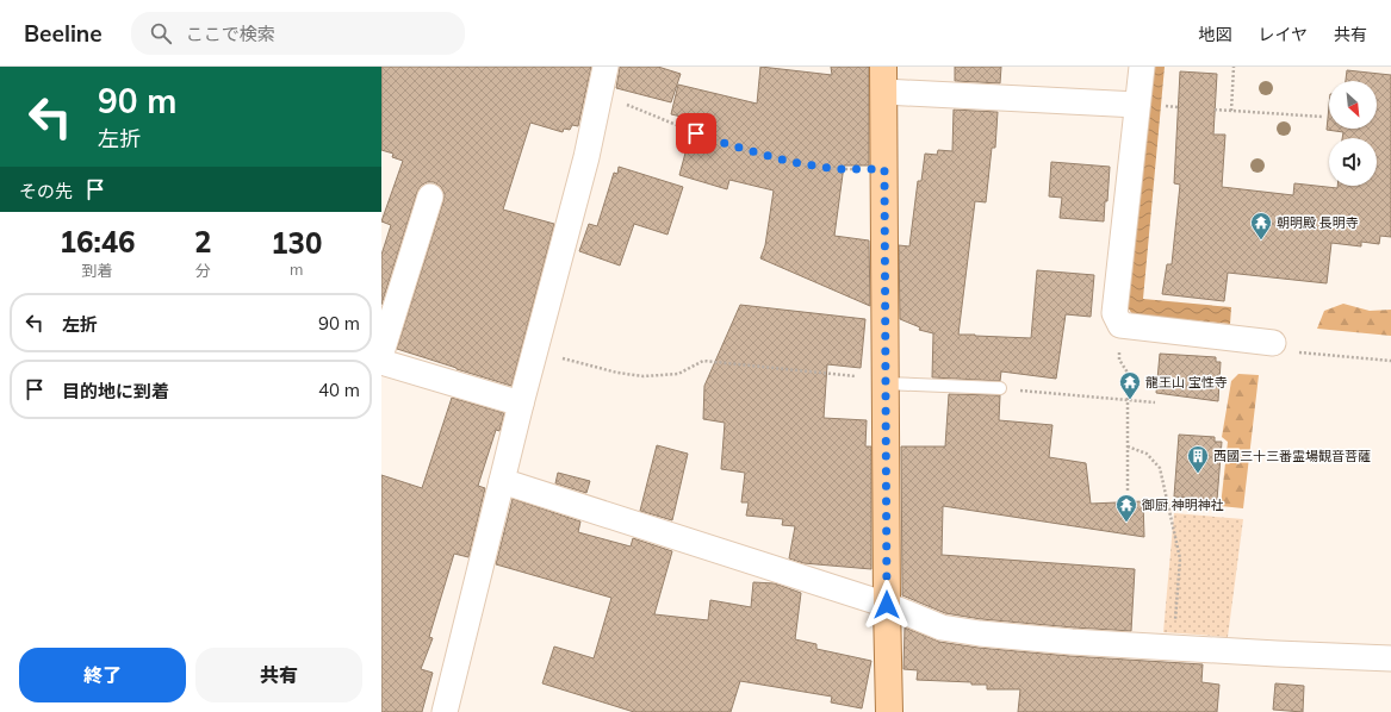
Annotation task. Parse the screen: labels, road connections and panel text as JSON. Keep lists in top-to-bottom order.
{
  "places": {
    "temple": ["朝明殿 長明寺", "龍王山 宝性寺", "御厨 神明神社"],
    "building": ["西國三十三番霊場観音菩薩"]
  },
  "north": "bottom right",
  "page": {
    "header": "Beeline",
    "search": "ここで検索",
    "nav": ["地図", "レイヤ", "共有"],
    "turn": ["90 m", "左折"],
    "then": "その先",
    "eta": [
      "16:46",
      "到着",
      "2",
      "分",
      "130",
      "m"
    ],
    "list": [
      {
        "name": "左折",
        "value": "90 m"
      },
      {
        "name": "目的地に到着",
        "value": "40 m"
      }
    ],
    "buttons": ["終了", "共有"]
  }
}
